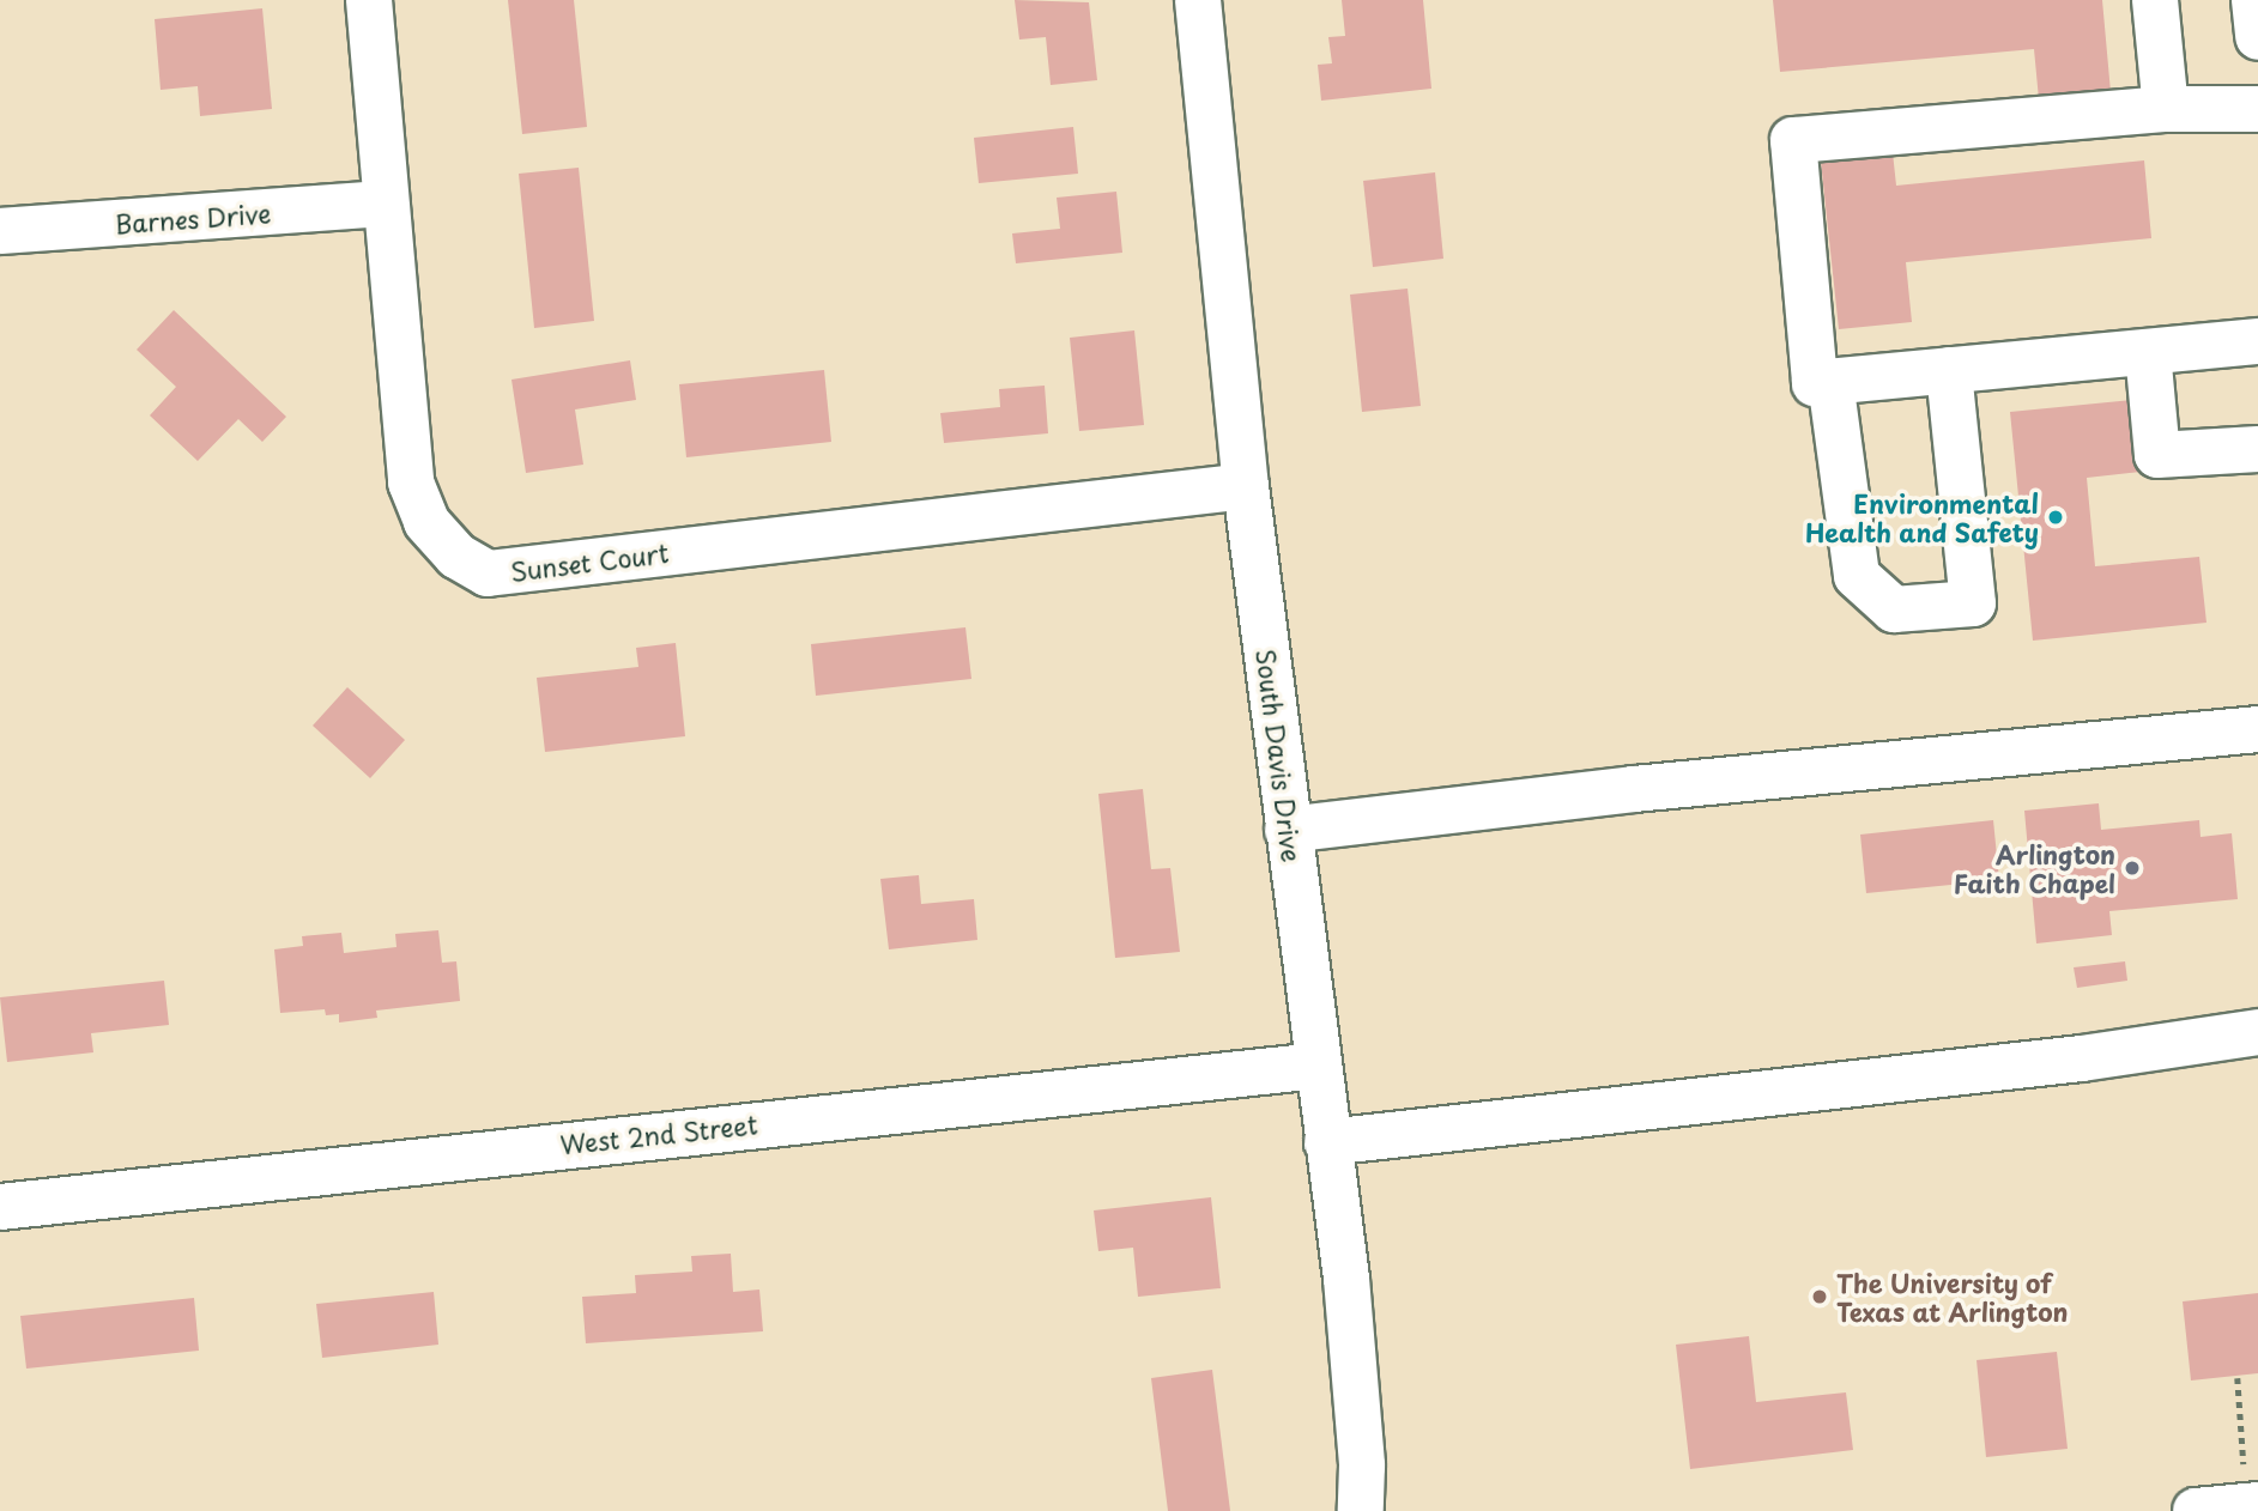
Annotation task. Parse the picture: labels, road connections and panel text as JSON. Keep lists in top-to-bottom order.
{
  "streets": {
    "street": [
      "Barnes Drive",
      "Sunset Court",
      "South Davis Drive",
      "West 2nd Street"
    ]
  },
  "crossings": [
    ["Barnes Drive", "Sunset Court"],
    ["Sunset Court", "South Davis Drive"],
    ["South Davis Drive", "West 2nd Street"]
  ],
  "places": ["Environmental Health and Safety", "Arlington Faith Chapel", "The University of Texas at Arlington"]
}
